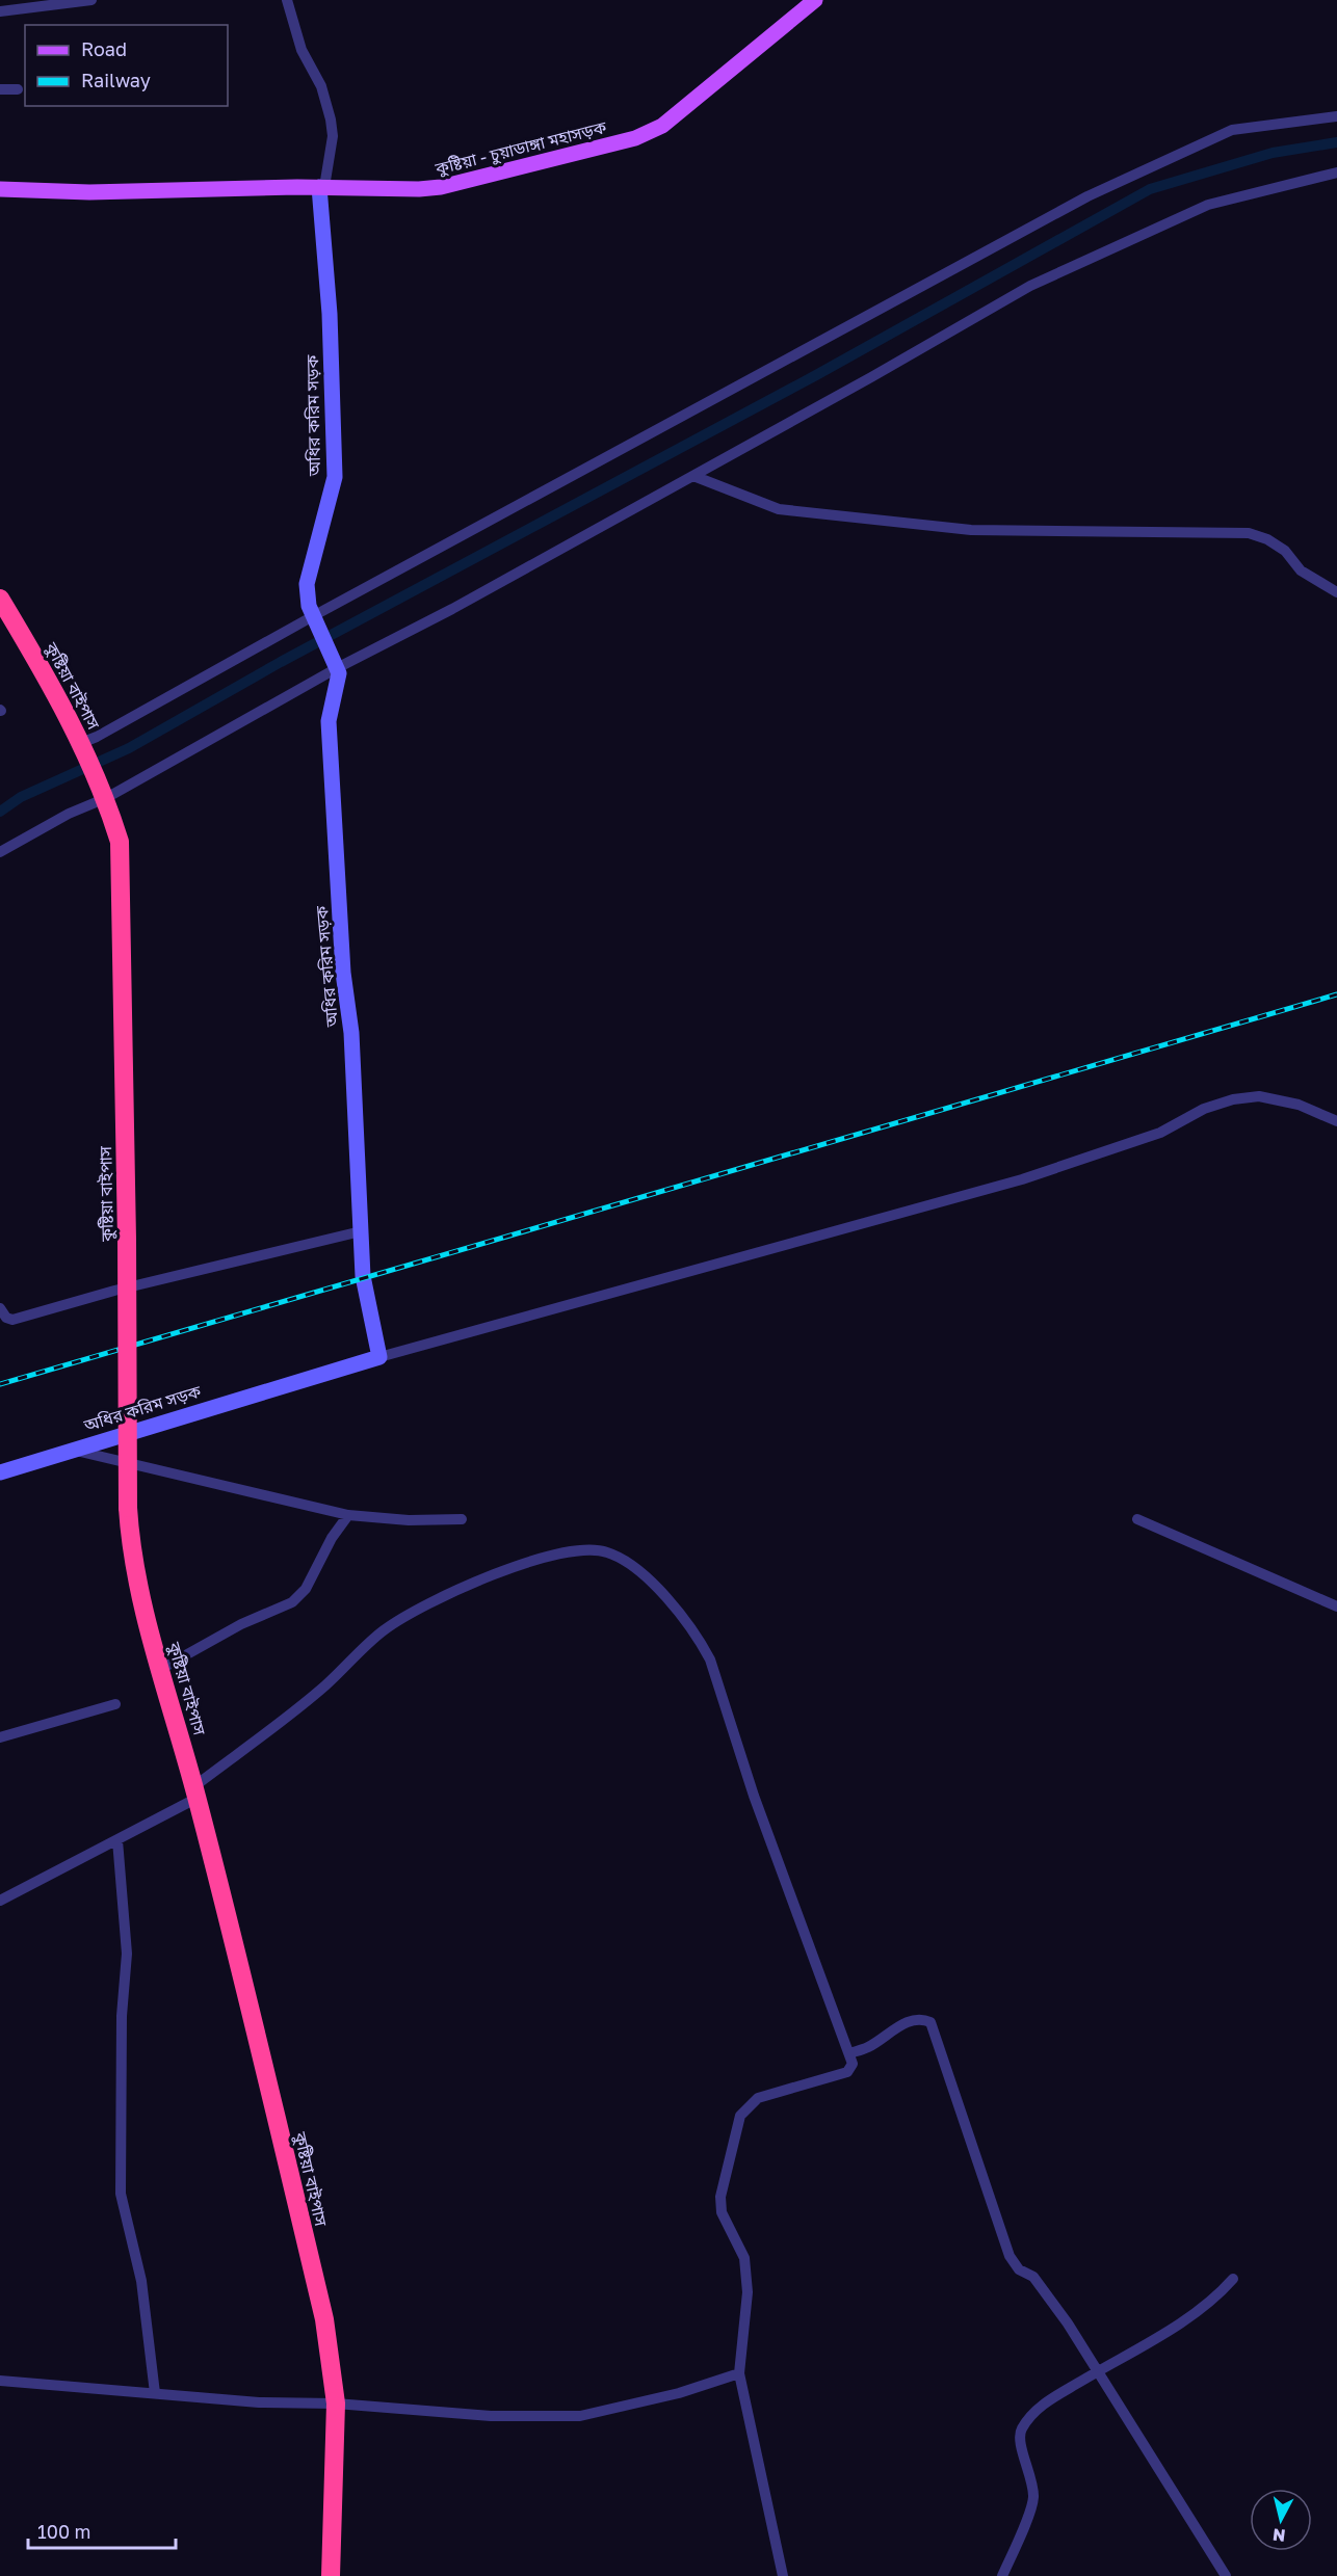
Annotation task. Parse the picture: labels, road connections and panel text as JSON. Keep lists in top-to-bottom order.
{
  "streets": {
    "highway": ["কুষ্টিয়া বাইপাস"],
    "main road": ["কুষ্টিয়া - চুয়াডাঙ্গা মহাসড়ক", "অধির করিম সড়ক"]
  },
  "crossings": [
    ["কুষ্টিয়া - চুয়াডাঙ্গা মহাসড়ক", "অধির করিম সড়ক"]
  ],
  "legend": ["Road", "Railway"],
  "scale_bar": "100 m",
  "north": "bottom"
}
